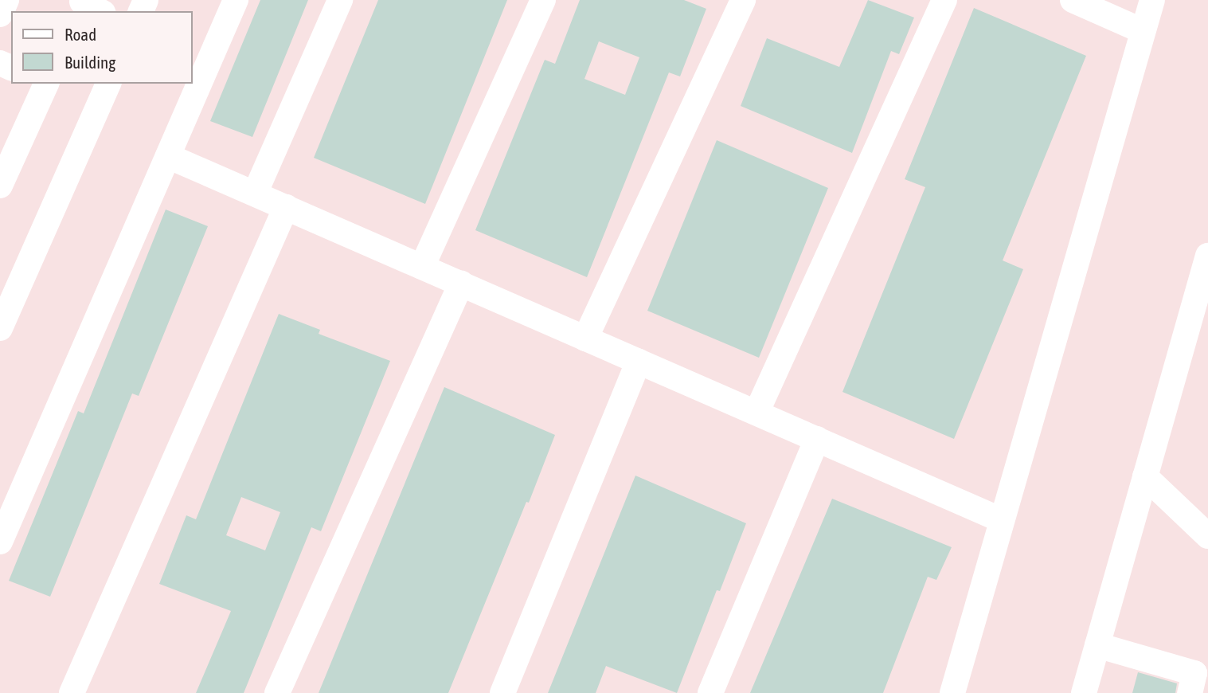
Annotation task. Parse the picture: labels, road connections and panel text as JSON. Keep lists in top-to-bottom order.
{
  "legend": ["Road", "Building"]
}
